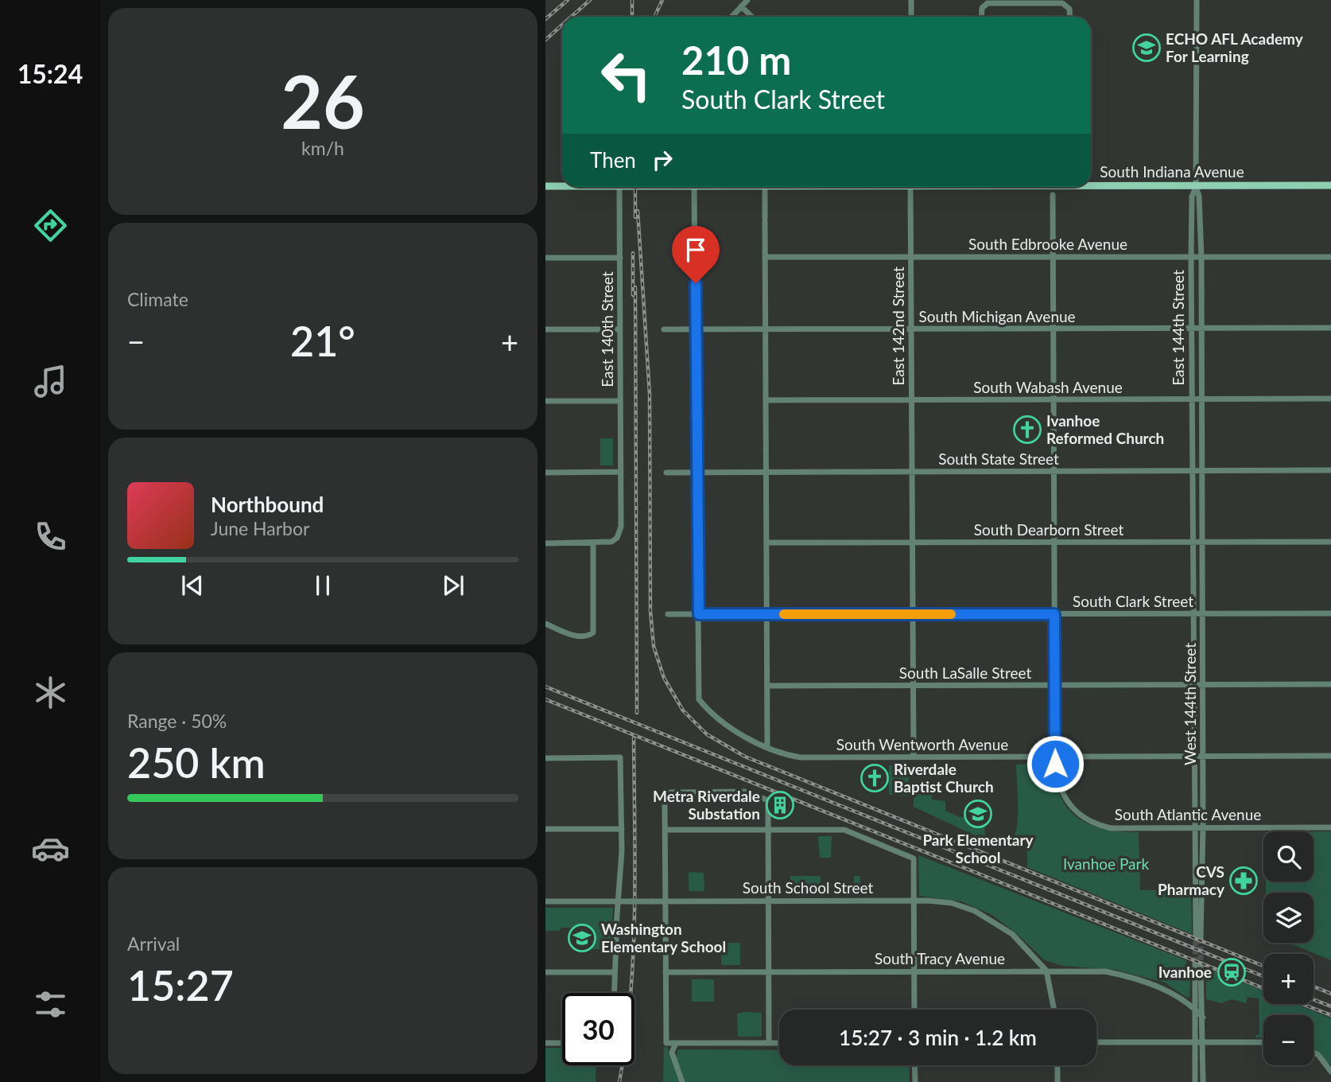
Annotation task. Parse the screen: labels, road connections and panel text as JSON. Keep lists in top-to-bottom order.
{
  "streets": {
    "main road": ["South Indiana Avenue"],
    "street": [
      "South Edbrooke Avenue",
      "South Michigan Avenue",
      "East 142nd Street",
      "East 144th Street",
      "East 140th Street",
      "South Wabash Avenue",
      "South State Street",
      "South Dearborn Street",
      "South Clark Street",
      "South LaSalle Street",
      "West 144th Street",
      "South Wentworth Avenue",
      "South Atlantic Avenue",
      "South School Street",
      "South Tracy Avenue"
    ]
  },
  "crossings": [
    ["South Indiana Avenue", "East 144th Street"],
    ["South Edbrooke Avenue", "East 142nd Street"],
    ["South Edbrooke Avenue", "East 144th Street"],
    ["South Edbrooke Avenue", "South Atlantic Avenue"],
    ["South Michigan Avenue", "East 142nd Street"],
    ["South Michigan Avenue", "East 144th Street"],
    ["South Michigan Avenue", "South Atlantic Avenue"],
    ["East 142nd Street", "South Wabash Avenue"],
    ["East 142nd Street", "South State Street"],
    ["East 142nd Street", "South Dearborn Street"],
    ["East 142nd Street", "South Clark Street"],
    ["East 142nd Street", "South LaSalle Street"],
    ["East 142nd Street", "South Wentworth Avenue"],
    ["East 144th Street", "South Wabash Avenue"],
    ["East 144th Street", "South State Street"],
    ["East 144th Street", "West 144th Street"],
    ["South Wabash Avenue", "South Atlantic Avenue"],
    ["South State Street", "West 144th Street"],
    ["South State Street", "South Atlantic Avenue"],
    ["South Dearborn Street", "West 144th Street"],
    ["South Dearborn Street", "South Atlantic Avenue"],
    ["South Clark Street", "West 144th Street"],
    ["South Clark Street", "South Wentworth Avenue"],
    ["South Clark Street", "South Atlantic Avenue"],
    ["South LaSalle Street", "West 144th Street"],
    ["South LaSalle Street", "South Atlantic Avenue"],
    ["West 144th Street", "South Wentworth Avenue"],
    ["West 144th Street", "South Atlantic Avenue"],
    ["South Wentworth Avenue", "South Atlantic Avenue"],
    ["South School Street", "South Tracy Avenue"]
  ],
  "parks": ["Ivanhoe Park"],
  "places": {
    "school or university": ["ECHO AFL Academy For Learning", "Park Elementary School", "Washington Elementary School"],
    "church": ["Ivanhoe Reformed Church", "Riverdale Baptist Church"],
    "building": ["Metra Riverdale Substation"],
    "pharmacy": ["CVS Pharmacy"],
    "station": ["Ivanhoe"]
  },
  "page": {
    "tabs": "15:24",
    "tile": [
      ["26", "km/h"],
      "Climate",
      ["Range · 50%", "250 km"],
      ["Arrival", "15:27"]
    ],
    "turn": ["210 m", "South Clark Street"],
    "then": "Then",
    "heat": ["−", "21°", "+"],
    "song": ["Northbound", "June Harbor"],
    "map_buttons": ["+", "−"],
    "limit": "30",
    "trip": "15:27 · 3 min · 1.2 km"
  }
}
